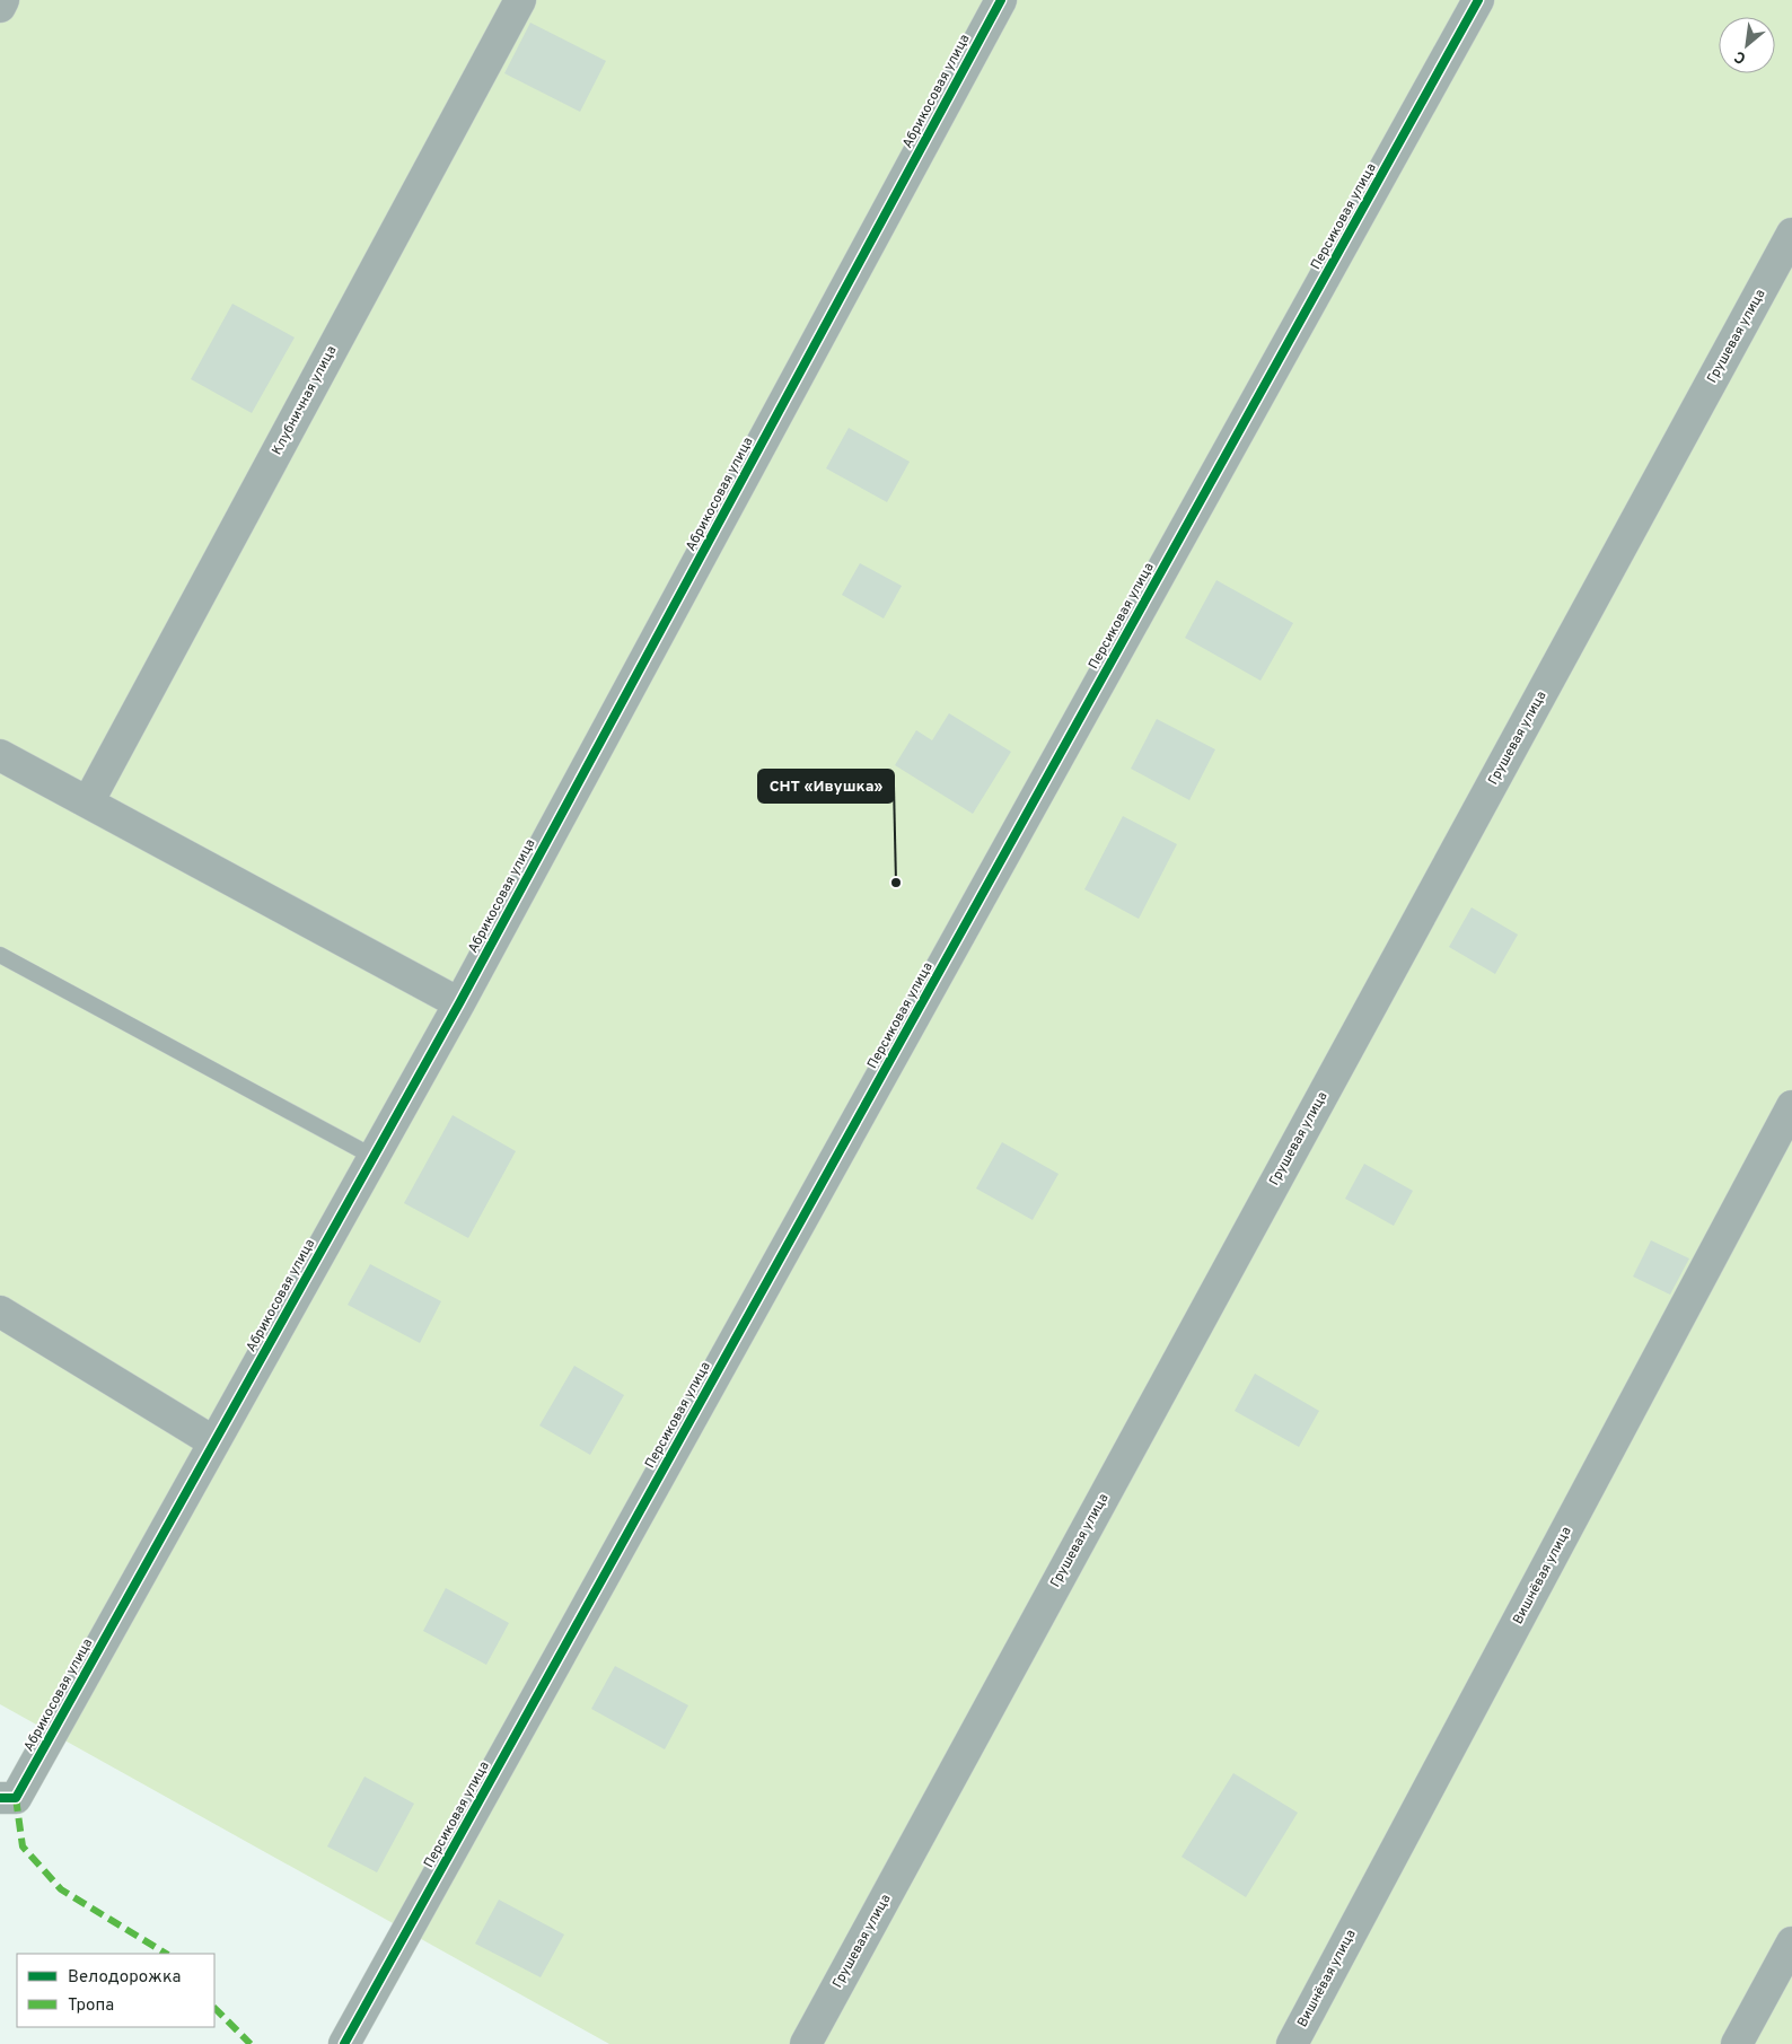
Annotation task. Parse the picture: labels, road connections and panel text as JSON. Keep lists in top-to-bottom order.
{
  "streets": {
    "street": [
      "Абрикосовая улица",
      "Персиковая улица",
      "Грушевая улица",
      "Клубничная улица",
      "Вишнёвая улица"
    ]
  },
  "places": ["СНТ «Ивушка»"],
  "legend": ["Велодорожка", "Тропа"],
  "north": "bottom left"
}
